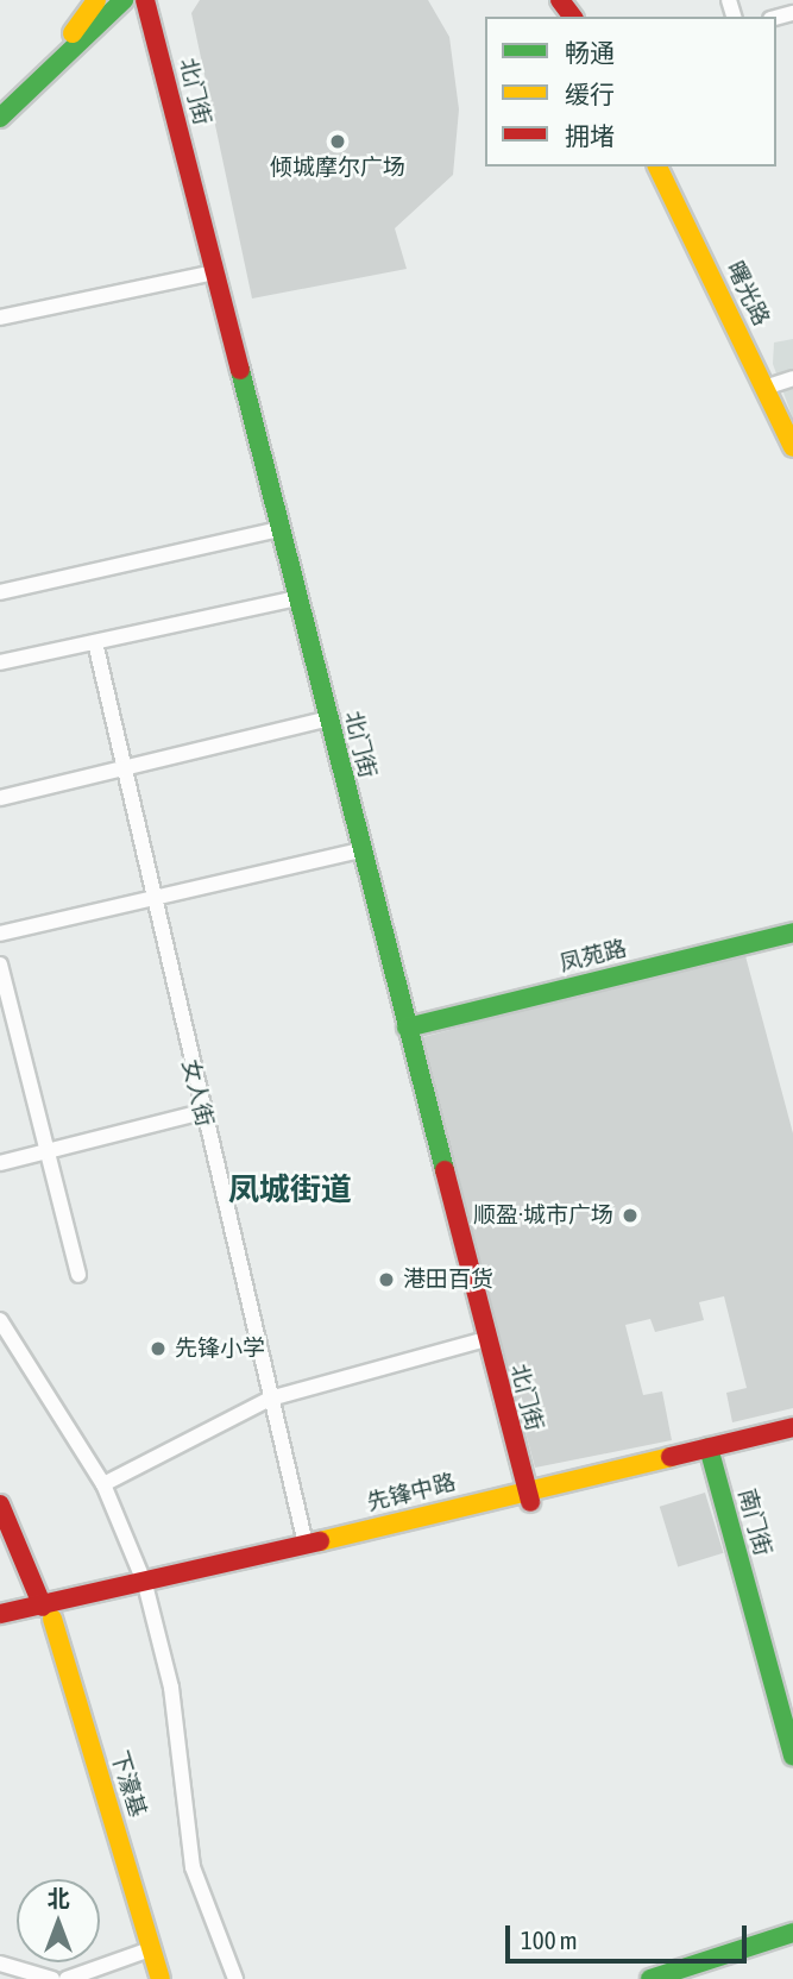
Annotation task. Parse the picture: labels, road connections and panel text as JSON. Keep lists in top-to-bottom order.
{
  "streets": {
    "street": [
      "北门街",
      "曙光路",
      "凤苑路",
      "女人街",
      "先锋中路",
      "南门街",
      "下濠基"
    ]
  },
  "crossings": [
    ["北门街", "凤苑路"],
    ["北门街", "先锋中路"],
    ["女人街", "先锋中路"],
    ["先锋中路", "南门街"],
    ["先锋中路", "下濠基"]
  ],
  "districts": ["凤城街道"],
  "places": [
    "倾城摩尔广场",
    "顺盈·城市广场",
    "港田百货",
    "先锋小学"
  ],
  "legend": ["畅通", "缓行", "拥堵"],
  "scale_bar": "100 m",
  "north": "top"
}
